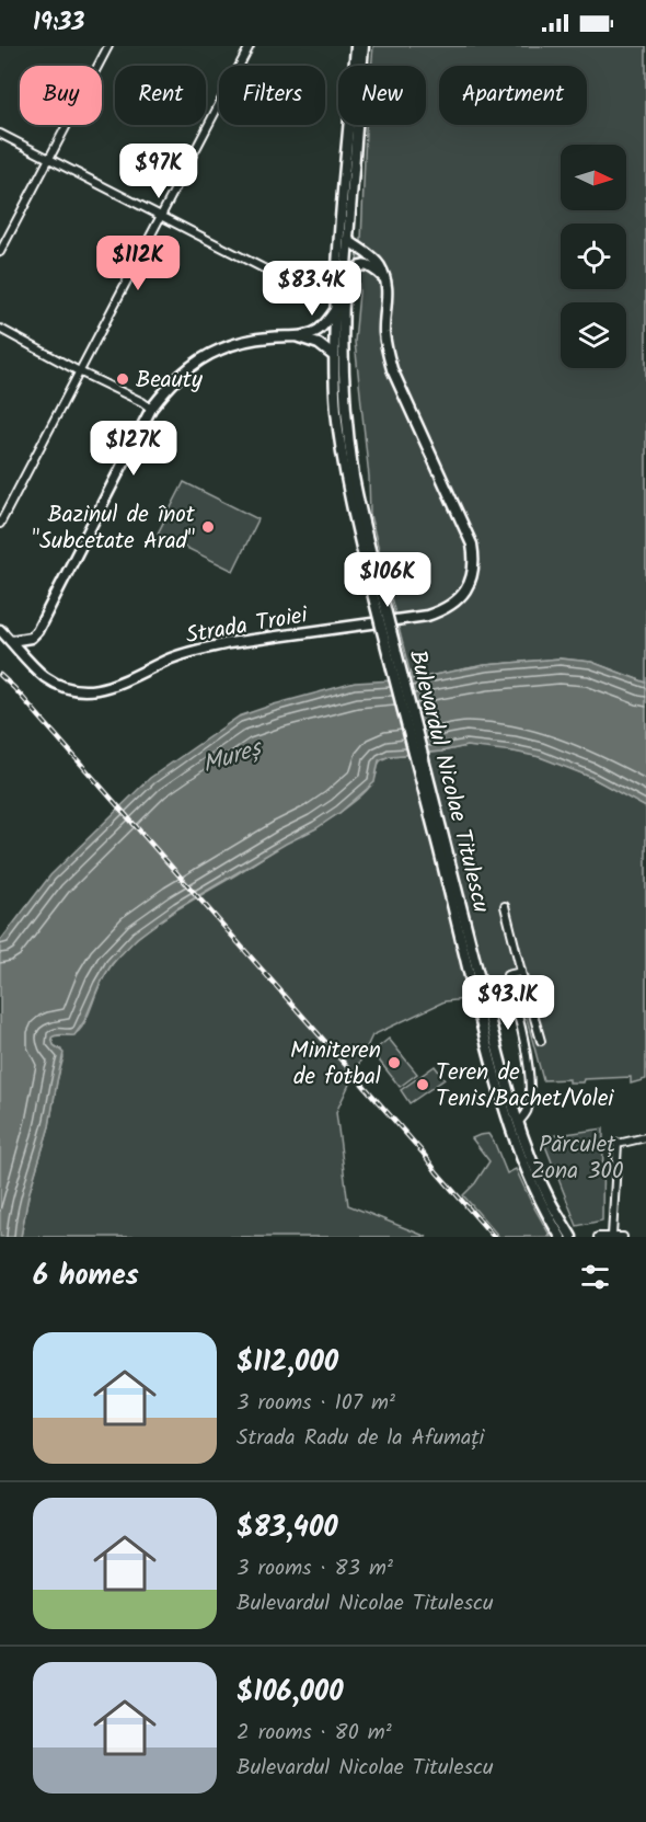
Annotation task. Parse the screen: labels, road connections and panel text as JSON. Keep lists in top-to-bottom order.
{
  "streets": {
    "main road": ["Strada Troiei", "Bulevardul Nicolae Titulescu"]
  },
  "water": ["Mureș"],
  "parks": ["Părculeț Zona 300"],
  "places": [
    "Beauty",
    "Bazinul de înot \"Subcetate Arad\"",
    "Miniteren de fotbal",
    "Teren de Tenis/Bachet/Volei"
  ],
  "north": "right",
  "page": {
    "status": "19:33",
    "chip": [
      "Buy",
      "Rent",
      "Filters",
      "New",
      "Apartment"
    ],
    "price": [
      "$97K",
      "$112K",
      "$83.4K",
      "$127K",
      "$106K",
      "$93.1K"
    ],
    "heading": "6 homes",
    "list": [
      {
        "name": "$112,000",
        "note": "3 rooms · 107 m² · Strada Radu de la Afumați"
      },
      {
        "name": "$83,400",
        "note": "3 rooms · 83 m² · Bulevardul Nicolae Titulescu"
      },
      {
        "name": "$106,000",
        "note": "2 rooms · 80 m² · Bulevardul Nicolae Titulescu"
      }
    ]
  }
}
